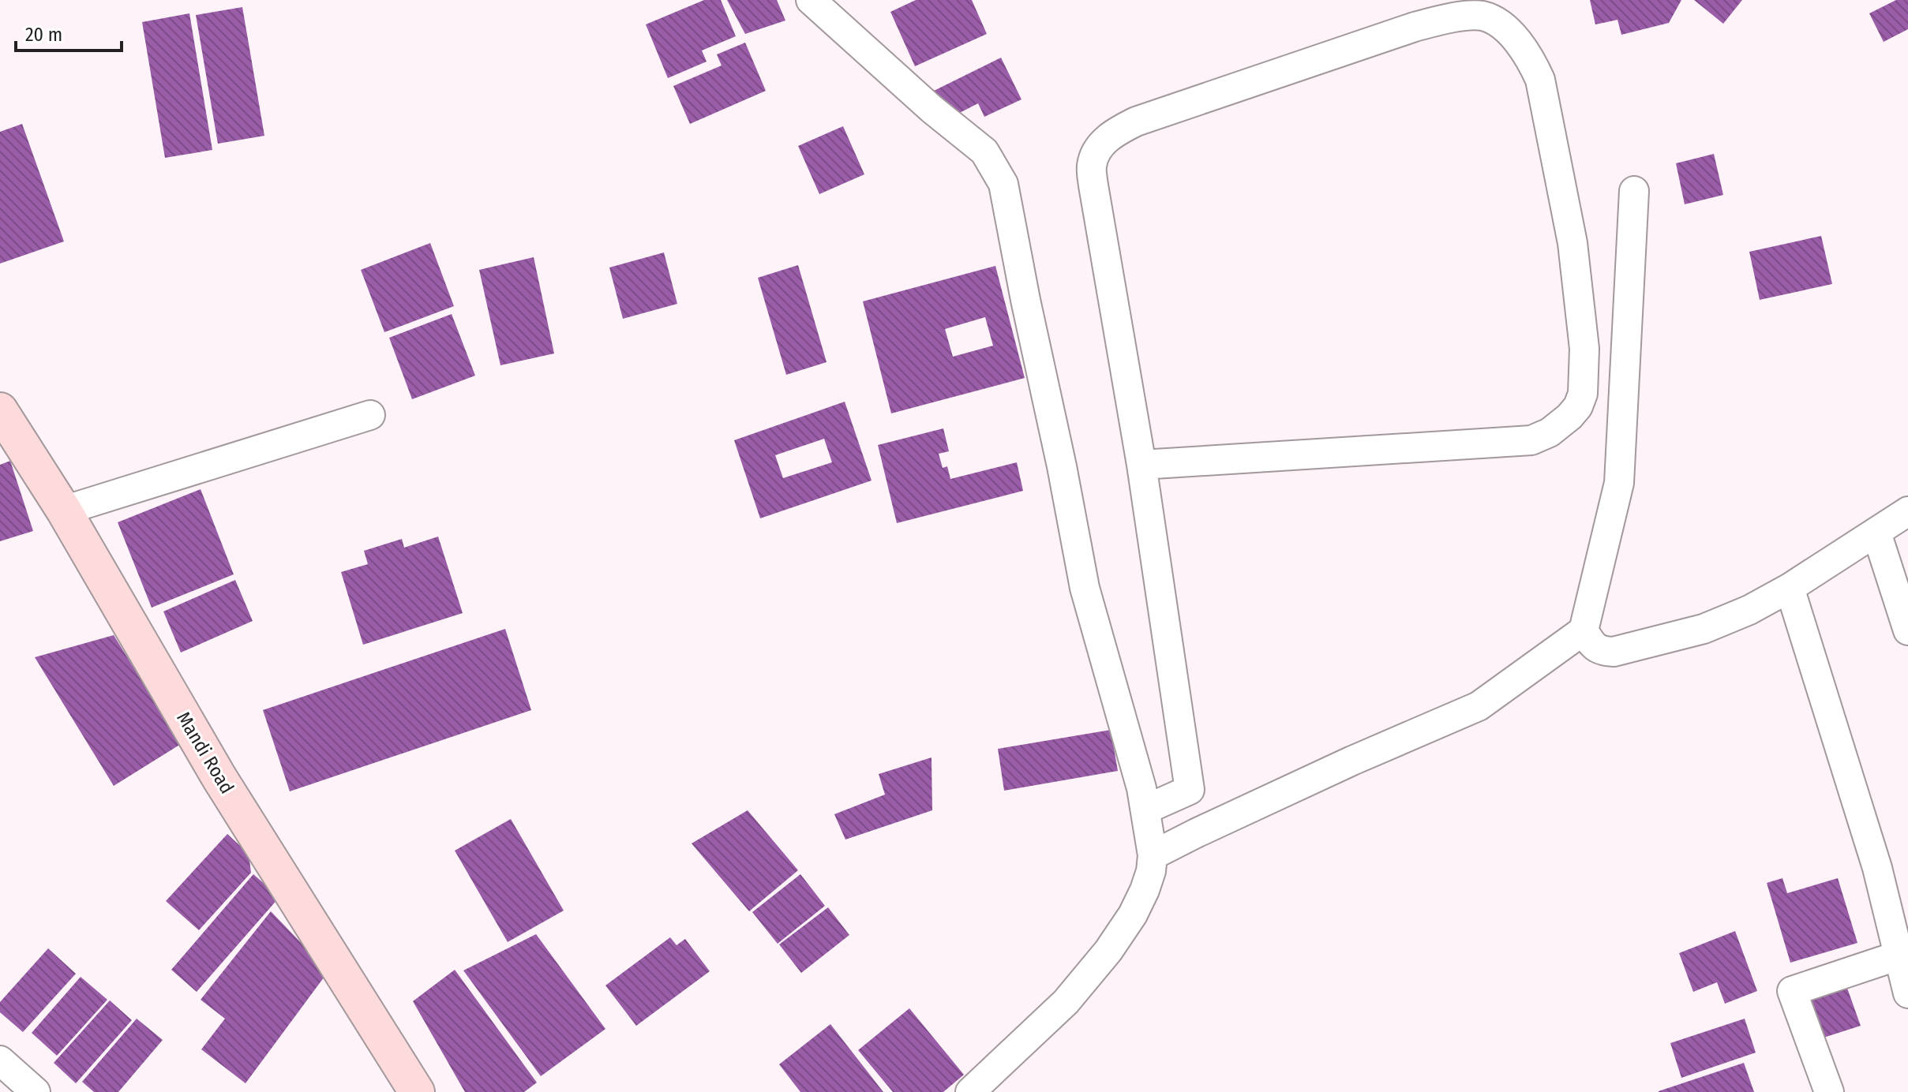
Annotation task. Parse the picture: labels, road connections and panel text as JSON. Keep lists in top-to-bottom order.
{
  "streets": {
    "street": ["Mandi Road"]
  },
  "scale_bar": "20 m"
}
